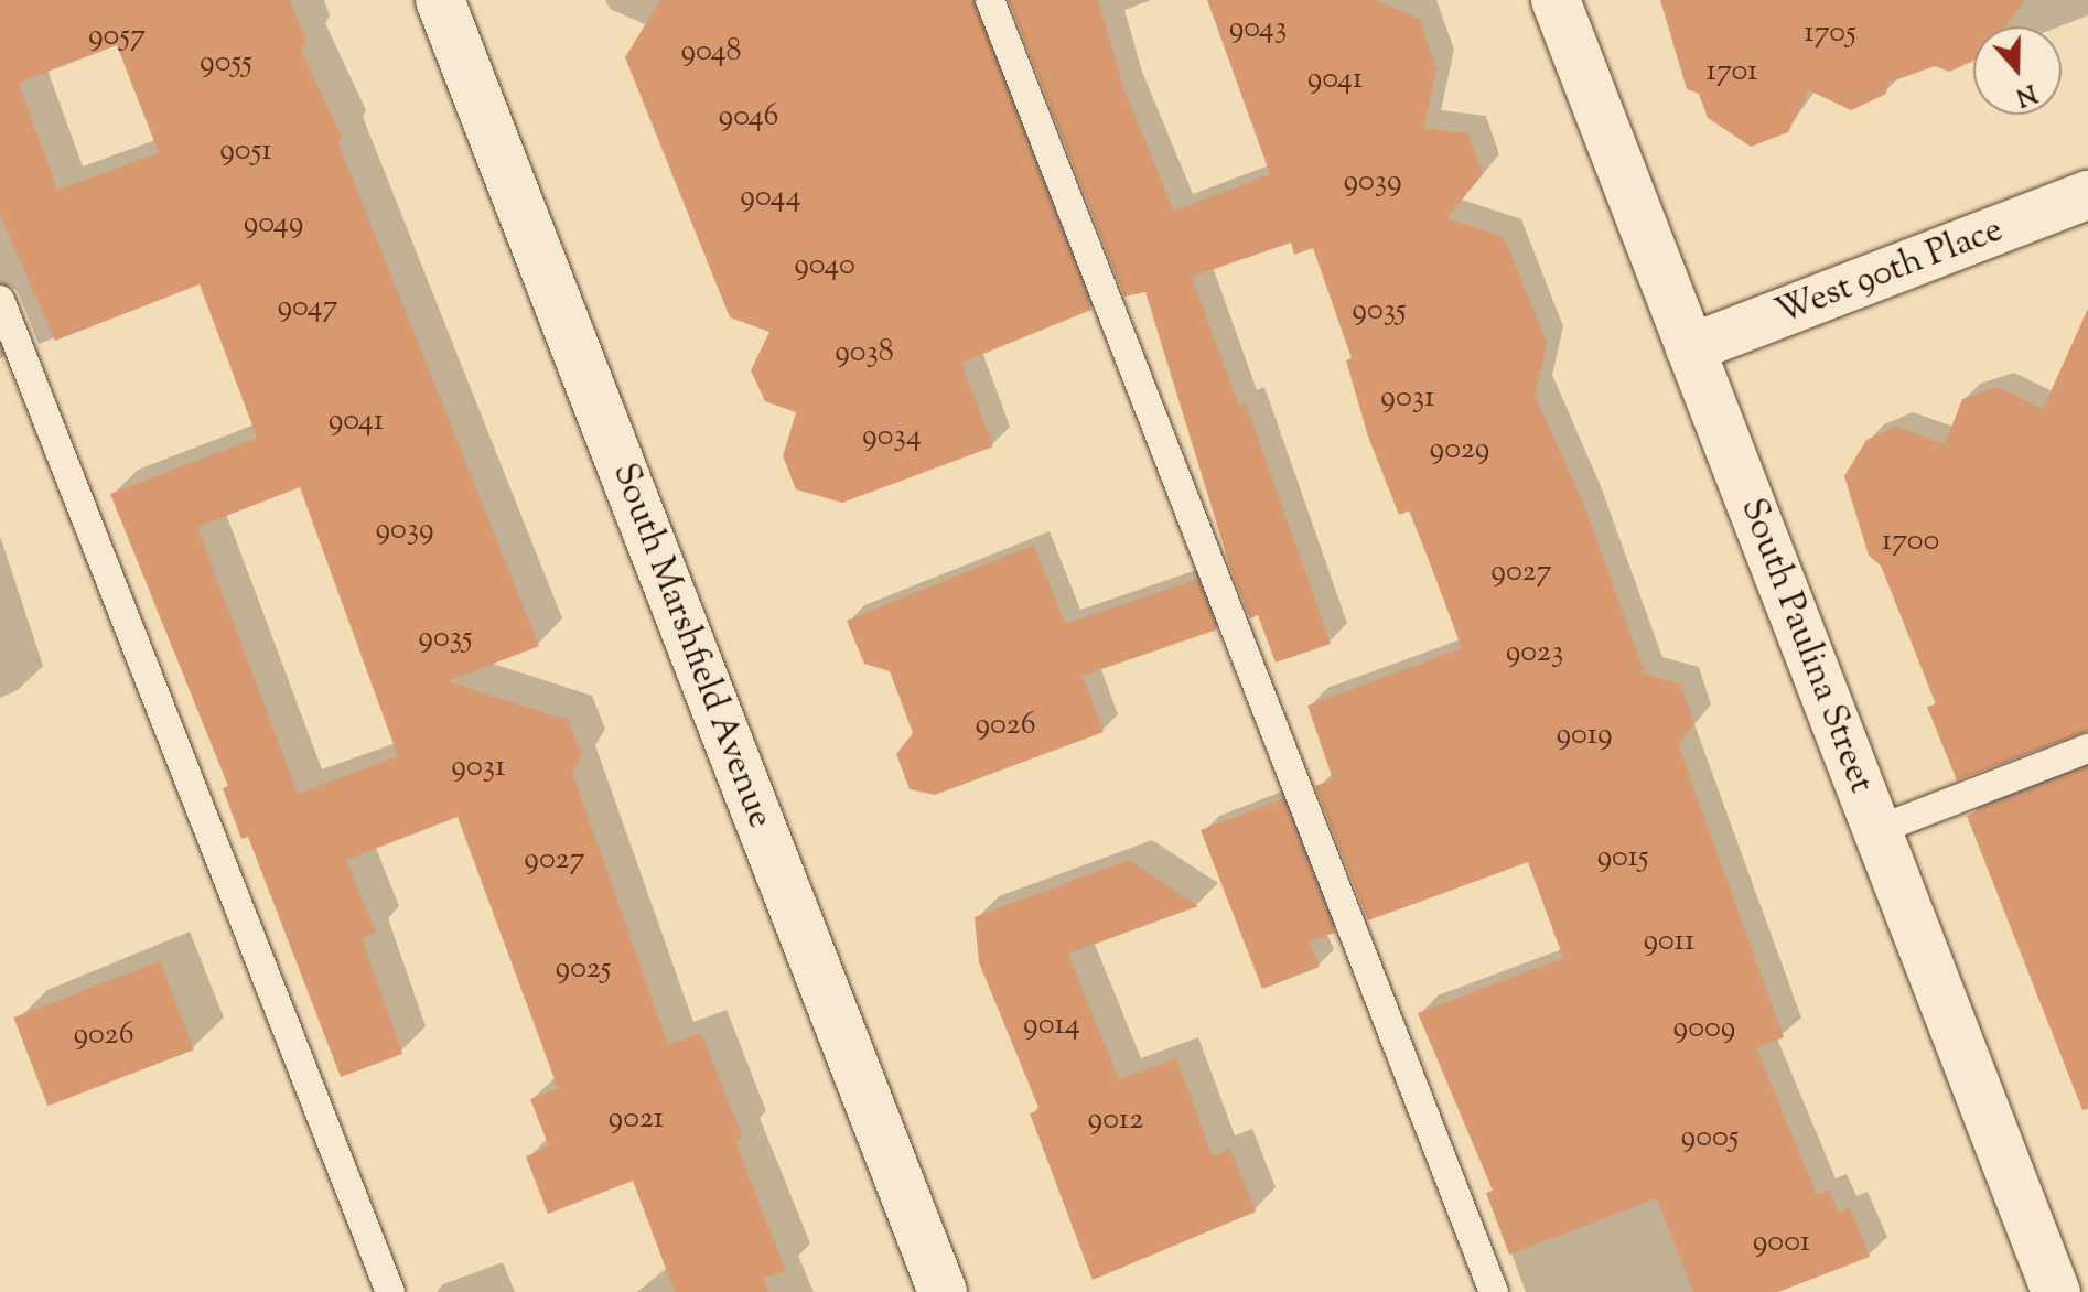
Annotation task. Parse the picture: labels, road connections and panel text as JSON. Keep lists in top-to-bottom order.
{
  "streets": {
    "street": ["West 90th Place", "South Marshfield Avenue", "South Paulina Street"]
  },
  "crossings": [
    ["West 90th Place", "South Paulina Street"]
  ],
  "house_numbers": [
    "9043",
    "1705",
    "9057",
    "9048",
    "9055",
    "1701",
    "9041",
    "9046",
    "9051",
    "9039",
    "9044",
    "9049",
    "9040",
    "9047",
    "9035",
    "9038",
    "9031",
    "9041",
    "9034",
    "9029",
    "9039",
    "1700",
    "9027",
    "9035",
    "9023",
    "9026",
    "9019",
    "9031",
    "9015",
    "9027",
    "9011",
    "9025",
    "9014",
    "9009",
    "9026",
    "9021",
    "9012",
    "9005",
    "9001"
  ],
  "north": "bottom"
}
